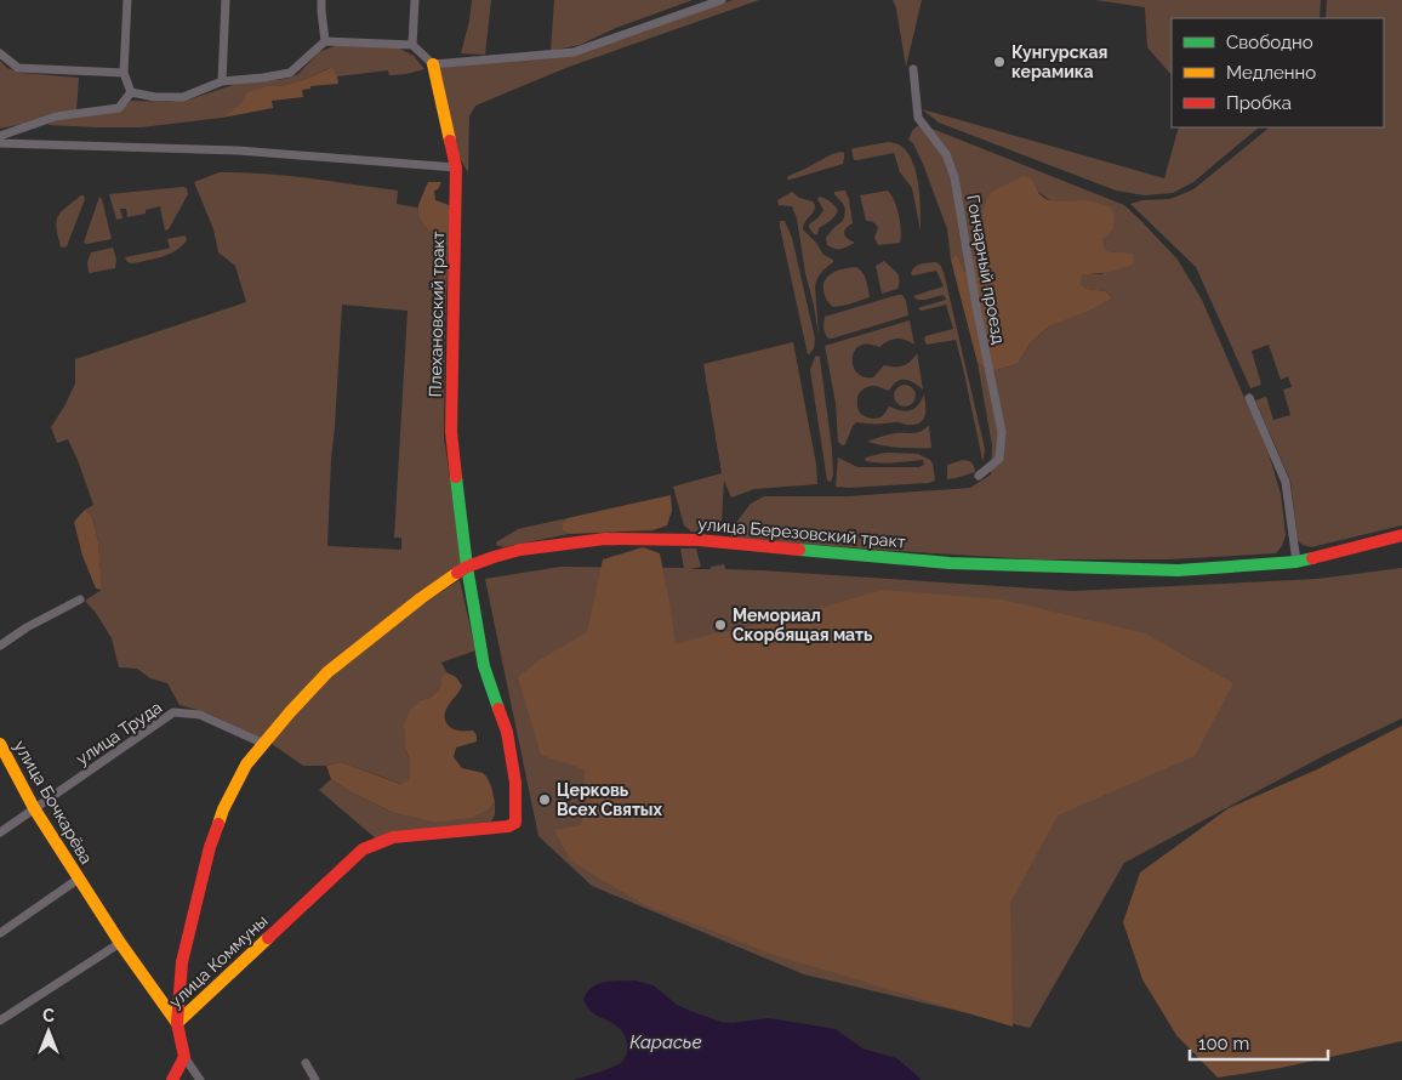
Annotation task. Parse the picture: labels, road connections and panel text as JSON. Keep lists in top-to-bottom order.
{
  "streets": {
    "main road": [
      "Плехановский тракт",
      "улица Березовский тракт",
      "улица Бочкарёва",
      "улица Коммуны"
    ],
    "street": ["Гончарный проезд", "улица Труда"]
  },
  "crossings": [
    ["Плехановский тракт", "улица Березовский тракт"],
    ["Плехановский тракт", "улица Коммуны"],
    ["улица Березовский тракт", "улица Труда"],
    ["улица Березовский тракт", "улица Коммуны"],
    ["улица Труда", "улица Бочкарёва"],
    ["улица Труда", "улица Коммуны"],
    ["улица Бочкарёва", "улица Коммуны"]
  ],
  "water": ["Карасье"],
  "places": ["Кунгурская керамика", "Мемориал Скорбящая мать", "Церковь Всех Святых"],
  "legend": ["Свободно", "Медленно", "Пробка"],
  "scale_bar": "100 m",
  "north": "top"
}
